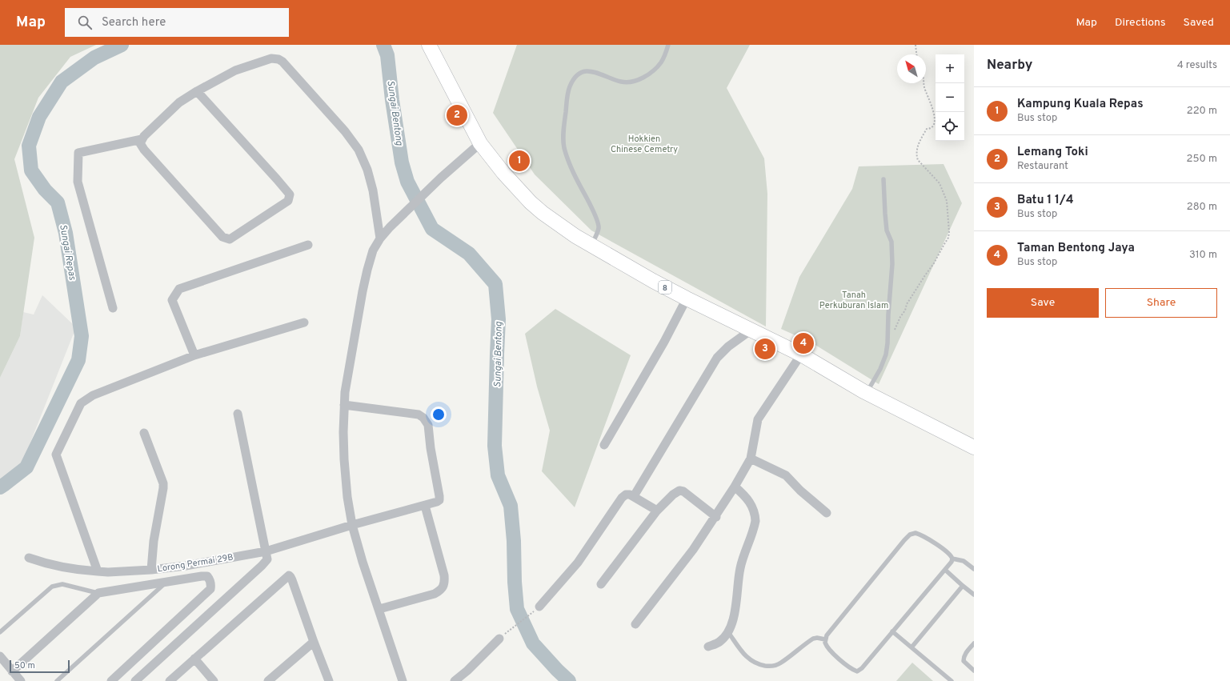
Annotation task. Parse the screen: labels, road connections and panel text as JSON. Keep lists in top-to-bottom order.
{
  "streets": {
    "main road": ["8"],
    "street": ["Lorong Permai 29B"]
  },
  "water": ["Sungai Bentong", "Sungai Repas"],
  "parks": ["Hokkien Chinese Cemetry", "Tanah Perkuburan Islam"],
  "scale_bar": "50 m",
  "north": "top left",
  "page": {
    "header": "Map",
    "search": "Search here",
    "nav": ["Map", "Directions", "Saved"],
    "heading": ["Nearby", "4 results"],
    "map_buttons": ["+", "−"],
    "list": [
      {
        "mark": "1",
        "name": "Kampung Kuala Repas",
        "note": "Bus stop",
        "value": "220 m"
      },
      {
        "mark": "2",
        "name": "Lemang Toki",
        "note": "Restaurant",
        "value": "250 m"
      },
      {
        "mark": "3",
        "name": "Batu 1 1/4",
        "note": "Bus stop",
        "value": "280 m"
      },
      {
        "mark": "4",
        "name": "Taman Bentong Jaya",
        "note": "Bus stop",
        "value": "310 m"
      }
    ],
    "pins": [
      "2",
      "1",
      "4",
      "3"
    ],
    "buttons": ["Save", "Share"],
    "scale": "50 m"
  }
}
